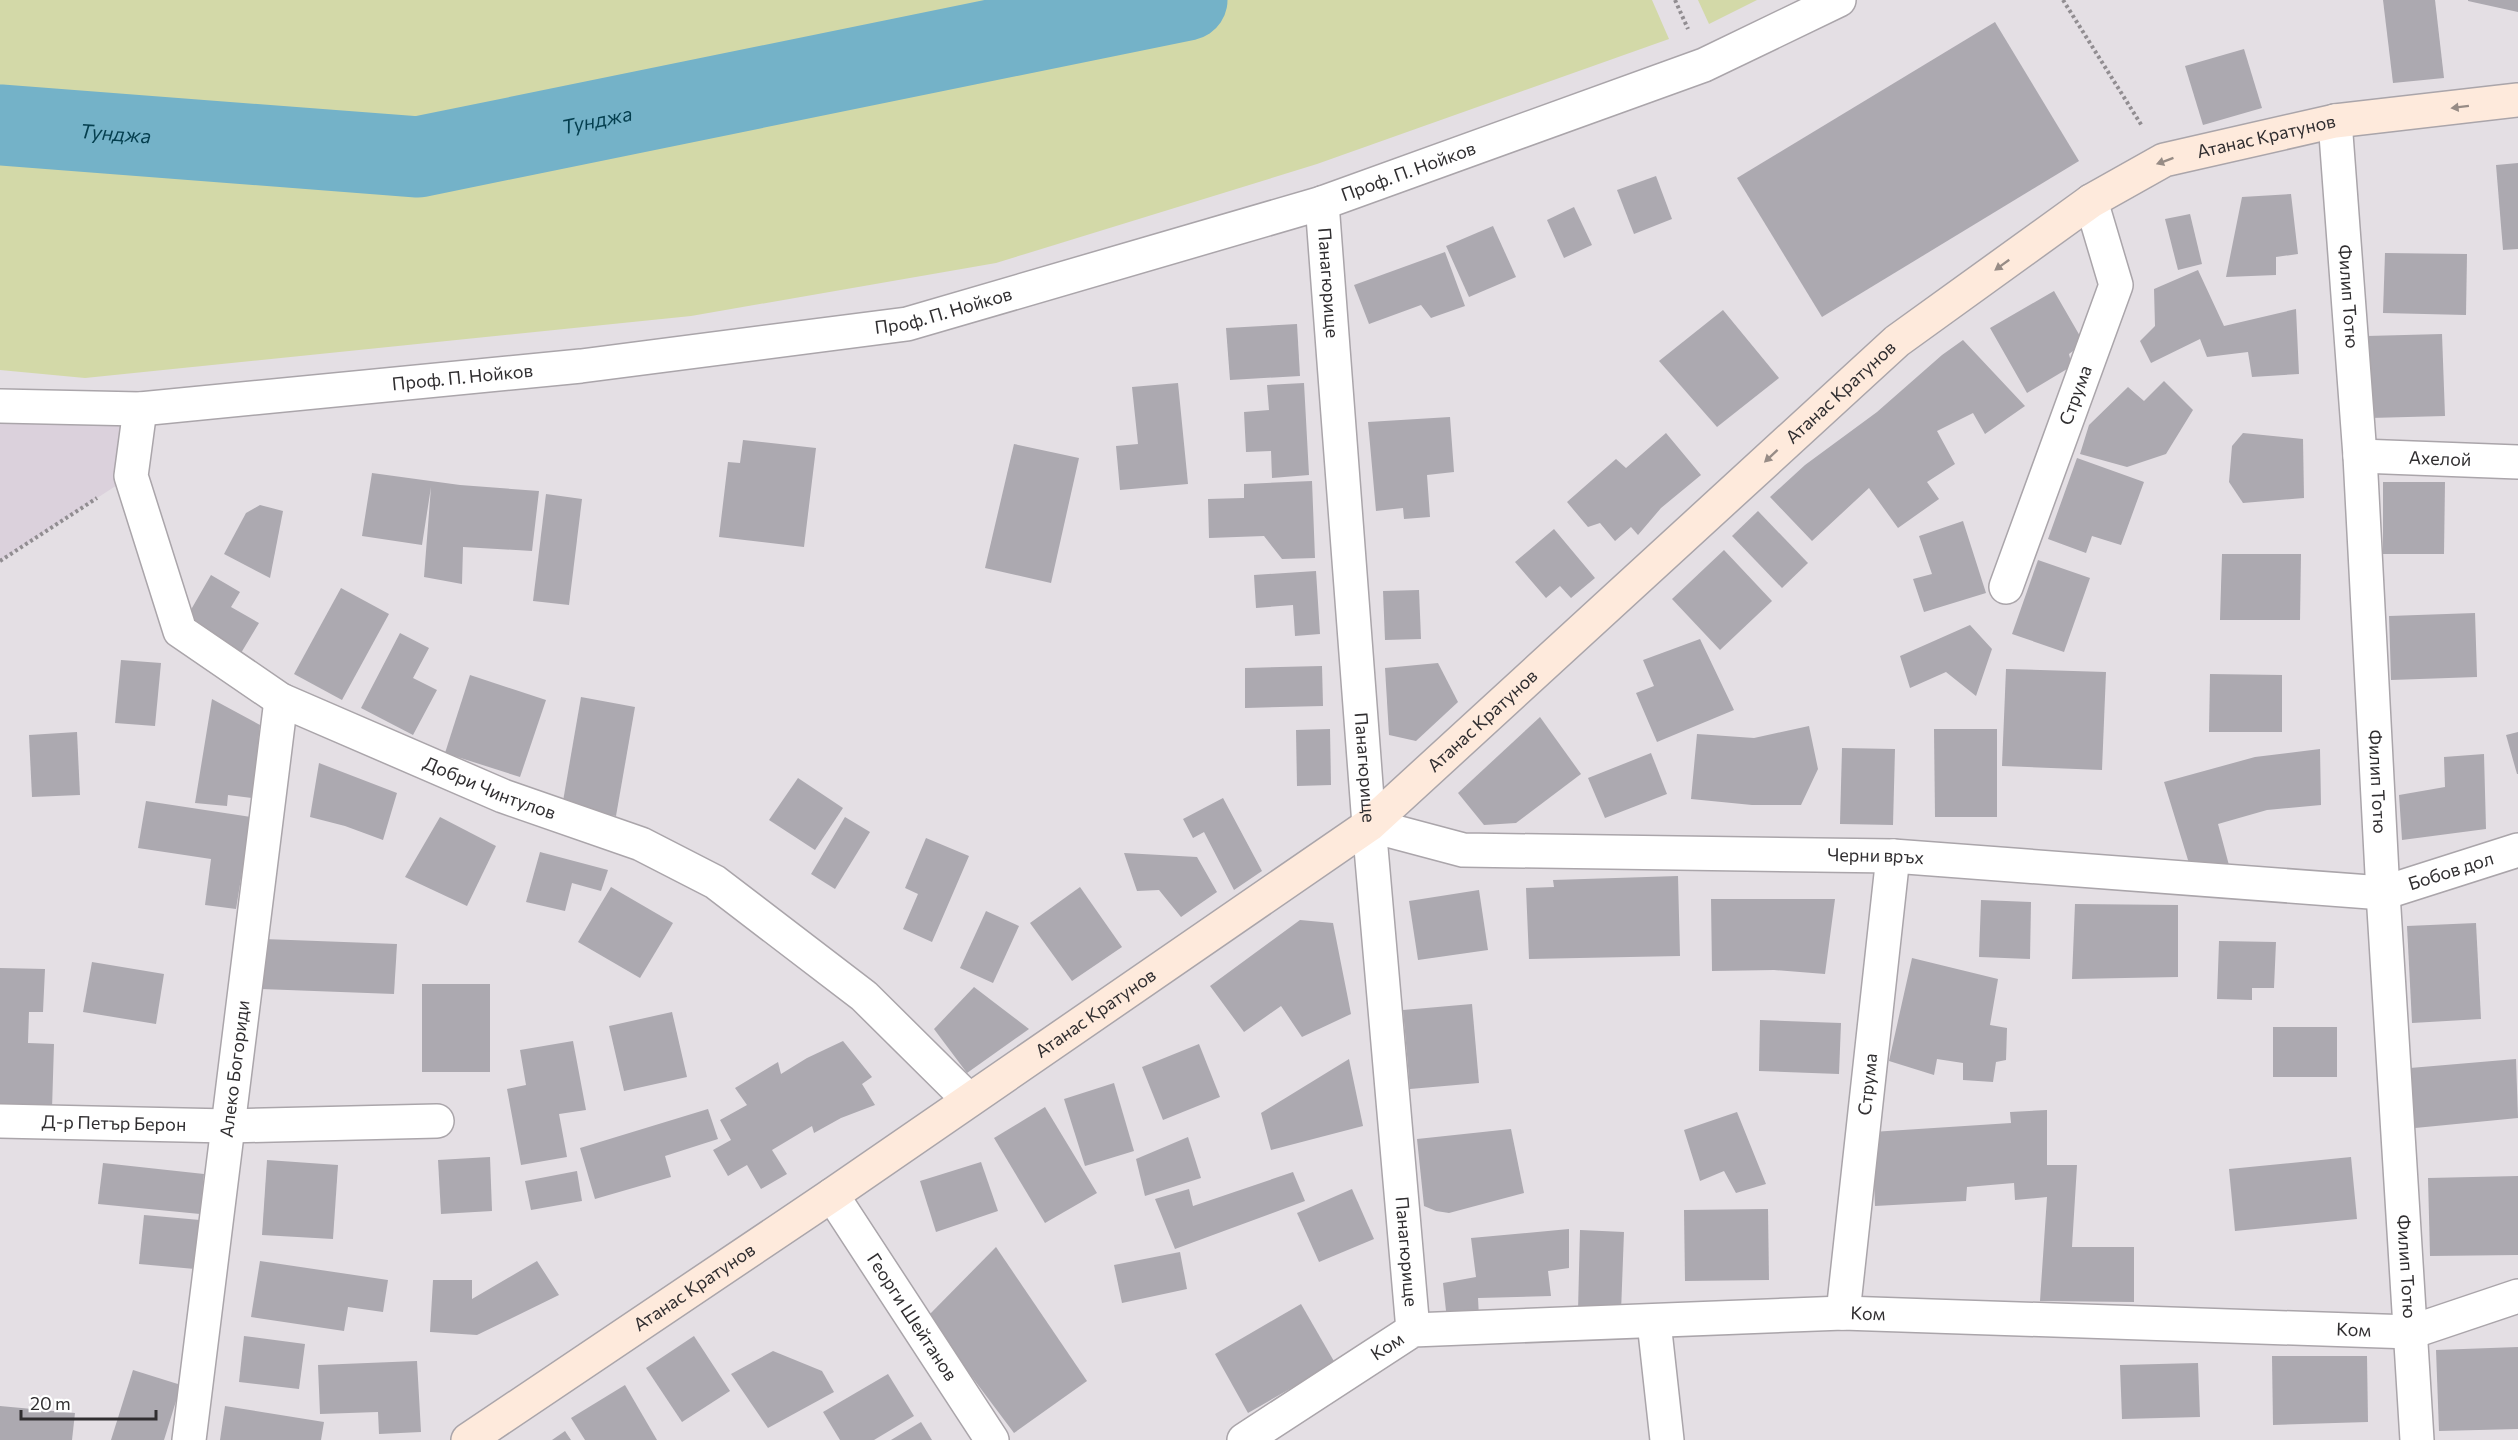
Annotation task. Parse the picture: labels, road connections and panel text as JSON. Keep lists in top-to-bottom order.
{
  "streets": {
    "street": [
      "Атанас Кратунов",
      "Проф. П. Нойков",
      "Панагюрище",
      "Филип Тотю",
      "Струма",
      "Ахелой",
      "Добри Чинтулов",
      "Черни връх",
      "Бобов дол",
      "Алеко Богориди",
      "Д-р Петър Берон",
      "Ком",
      "Георги Шейтанов"
    ]
  },
  "crossings": [
    ["Атанас Кратунов", "Панагюрище"],
    ["Атанас Кратунов", "Филип Тотю"],
    ["Атанас Кратунов", "Струма"],
    ["Атанас Кратунов", "Добри Чинтулов"],
    ["Атанас Кратунов", "Черни връх"],
    ["Атанас Кратунов", "Георги Шейтанов"],
    ["Проф. П. Нойков", "Панагюрище"],
    ["Проф. П. Нойков", "Добри Чинтулов"],
    ["Панагюрище", "Черни връх"],
    ["Панагюрище", "Ком"],
    ["Филип Тотю", "Ахелой"],
    ["Филип Тотю", "Черни връх"],
    ["Филип Тотю", "Бобов дол"],
    ["Филип Тотю", "Ком"],
    ["Струма", "Черни връх"],
    ["Струма", "Ком"],
    ["Добри Чинтулов", "Алеко Богориди"],
    ["Черни връх", "Бобов дол"],
    ["Алеко Богориди", "Д-р Петър Берон"]
  ],
  "one_way": ["Атанас Кратунов"],
  "water": ["Тунджа"],
  "scale_bar": "20 m"
}
